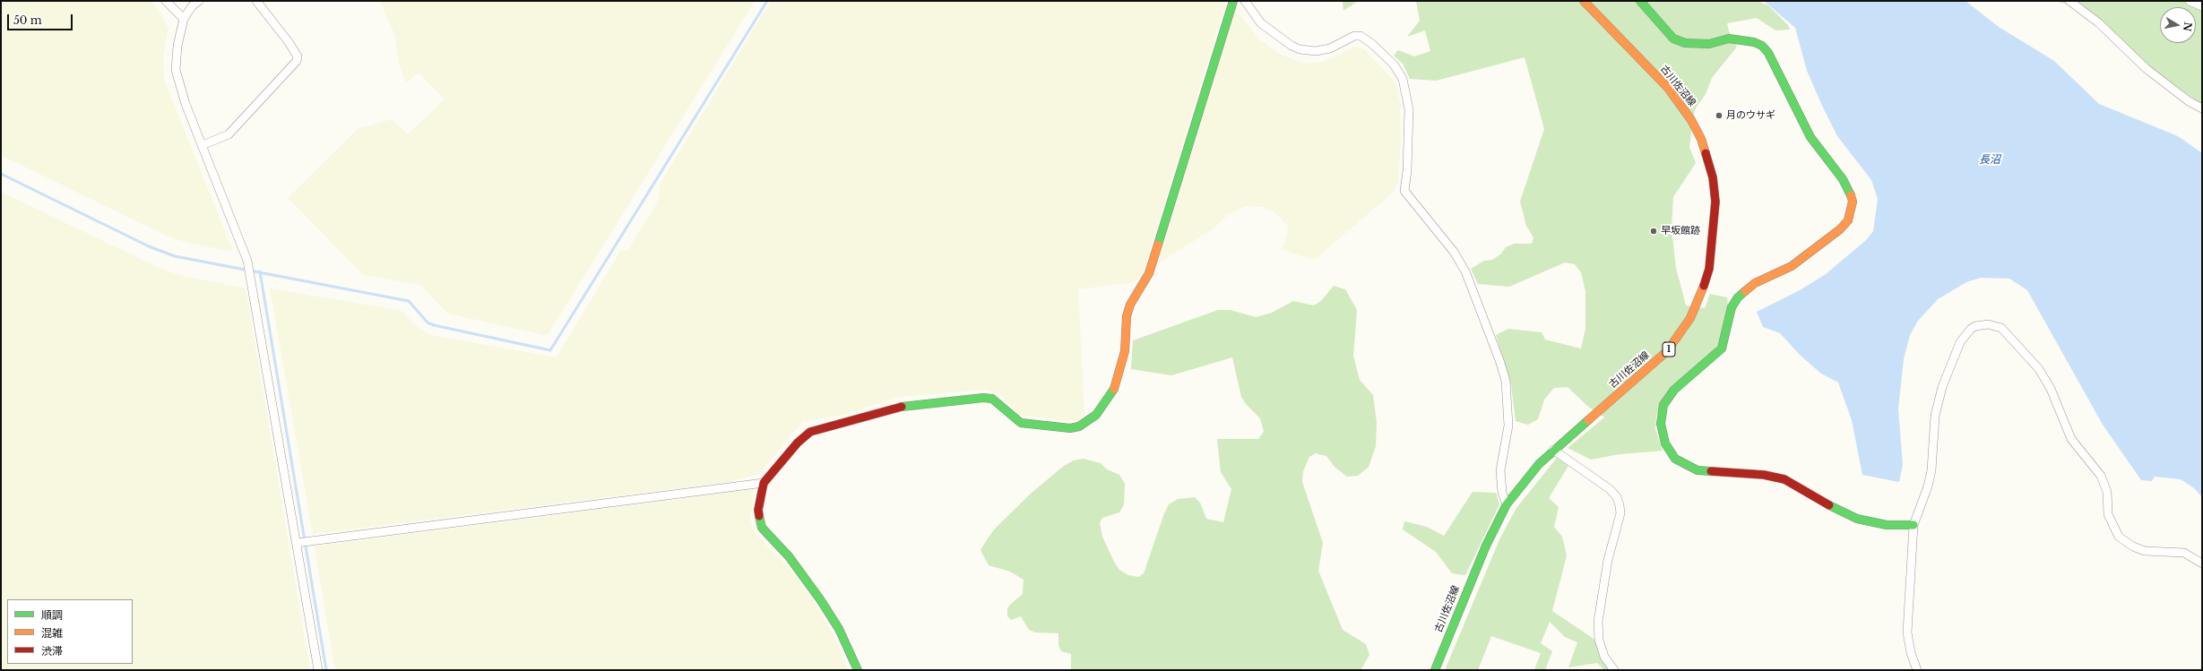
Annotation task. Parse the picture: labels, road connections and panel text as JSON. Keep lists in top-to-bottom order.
{
  "streets": {
    "street": ["古川佐沼線", "1"]
  },
  "water": ["長沼"],
  "places": ["月のウサギ", "早坂館跡"],
  "legend": ["順調", "混雑", "渋滞"],
  "scale_bar": "50 m",
  "north": "right"
}
